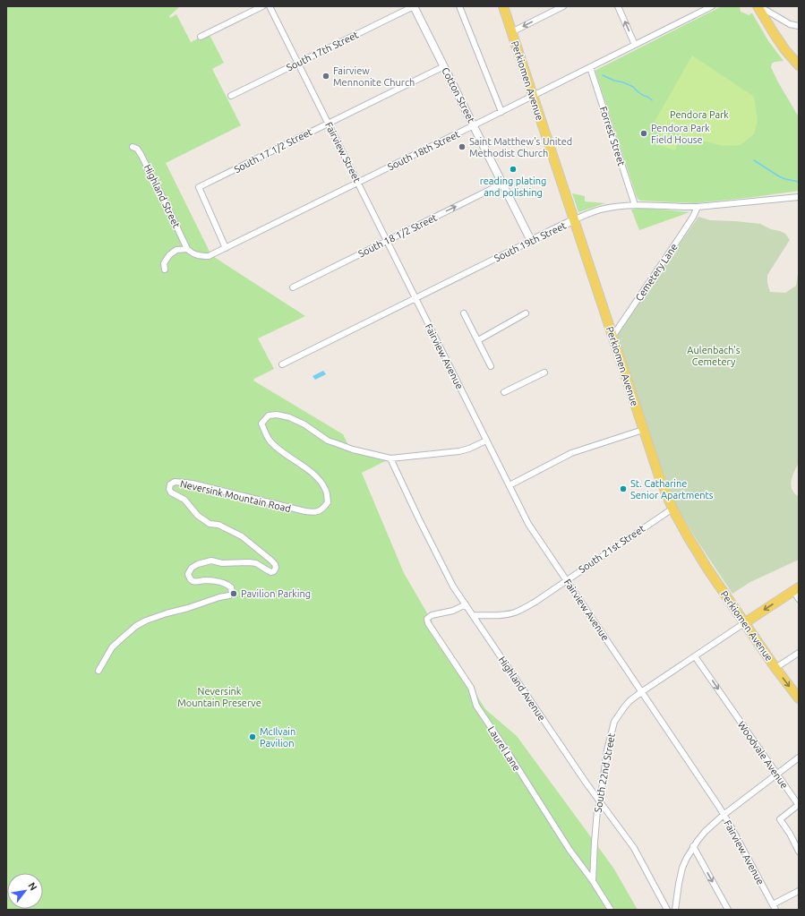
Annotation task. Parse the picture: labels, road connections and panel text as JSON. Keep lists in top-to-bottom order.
{
  "streets": {
    "main road": ["Perkiomen Avenue"],
    "street": [
      "South 17th Street",
      "Cotton Street",
      "Forrest Street",
      "South 17 1/2 Street",
      "South 18th Street",
      "Fairview Street",
      "Highland Street",
      "South 18 1/2 Street",
      "South 19th Street",
      "Cemetery Lane",
      "Fairview Avenue",
      "Neversink Mountain Road",
      "South 21st Street",
      "Highland Avenue",
      "Laurel Lane",
      "Woodvale Avenue",
      "South 22nd Street"
    ]
  },
  "crossings": [
    ["South 17th Street", "Cotton Street"],
    ["South 17th Street", "Fairview Street"],
    ["Perkiomen Avenue", "South 18th Street"],
    ["Perkiomen Avenue", "South 19th Street"],
    ["Perkiomen Avenue", "Cemetery Lane"],
    ["Perkiomen Avenue", "South 21st Street"],
    ["Perkiomen Avenue", "South 22nd Street"],
    ["Cotton Street", "South 17 1/2 Street"],
    ["Cotton Street", "South 18th Street"],
    ["Cotton Street", "South 18 1/2 Street"],
    ["Cotton Street", "South 19th Street"],
    ["Forrest Street", "South 18th Street"],
    ["Forrest Street", "South 19th Street"],
    ["South 17 1/2 Street", "South 18th Street"],
    ["South 17 1/2 Street", "Fairview Street"],
    ["South 18th Street", "Fairview Street"],
    ["South 18th Street", "Highland Street"],
    ["Fairview Street", "South 18 1/2 Street"],
    ["Fairview Street", "South 19th Street"],
    ["Fairview Street", "Fairview Avenue"],
    ["South 19th Street", "Cemetery Lane"],
    ["South 19th Street", "Fairview Avenue"],
    ["Fairview Avenue", "South 21st Street"],
    ["Fairview Avenue", "South 22nd Street"],
    ["Neversink Mountain Road", "Highland Avenue"],
    ["South 21st Street", "Highland Avenue"],
    ["Highland Avenue", "Laurel Lane"],
    ["Highland Avenue", "South 22nd Street"],
    ["Laurel Lane", "South 22nd Street"],
    ["Woodvale Avenue", "South 22nd Street"]
  ],
  "one_way": ["South 18 1/2 Street", "Woodvale Avenue"],
  "parks": ["Pendora Park", "Aulenbach's Cemetery", "Neversink Mountain Preserve"],
  "places": [
    "Fairview Mennonite Church",
    "Pendora Park Field House",
    "Saint Matthew's United Methodist Church",
    "reading plating and polishing",
    "St. Catharine Senior Apartments",
    "Pavilion Parking",
    "McIlvain Pavilion"
  ],
  "north": "top right"
}
